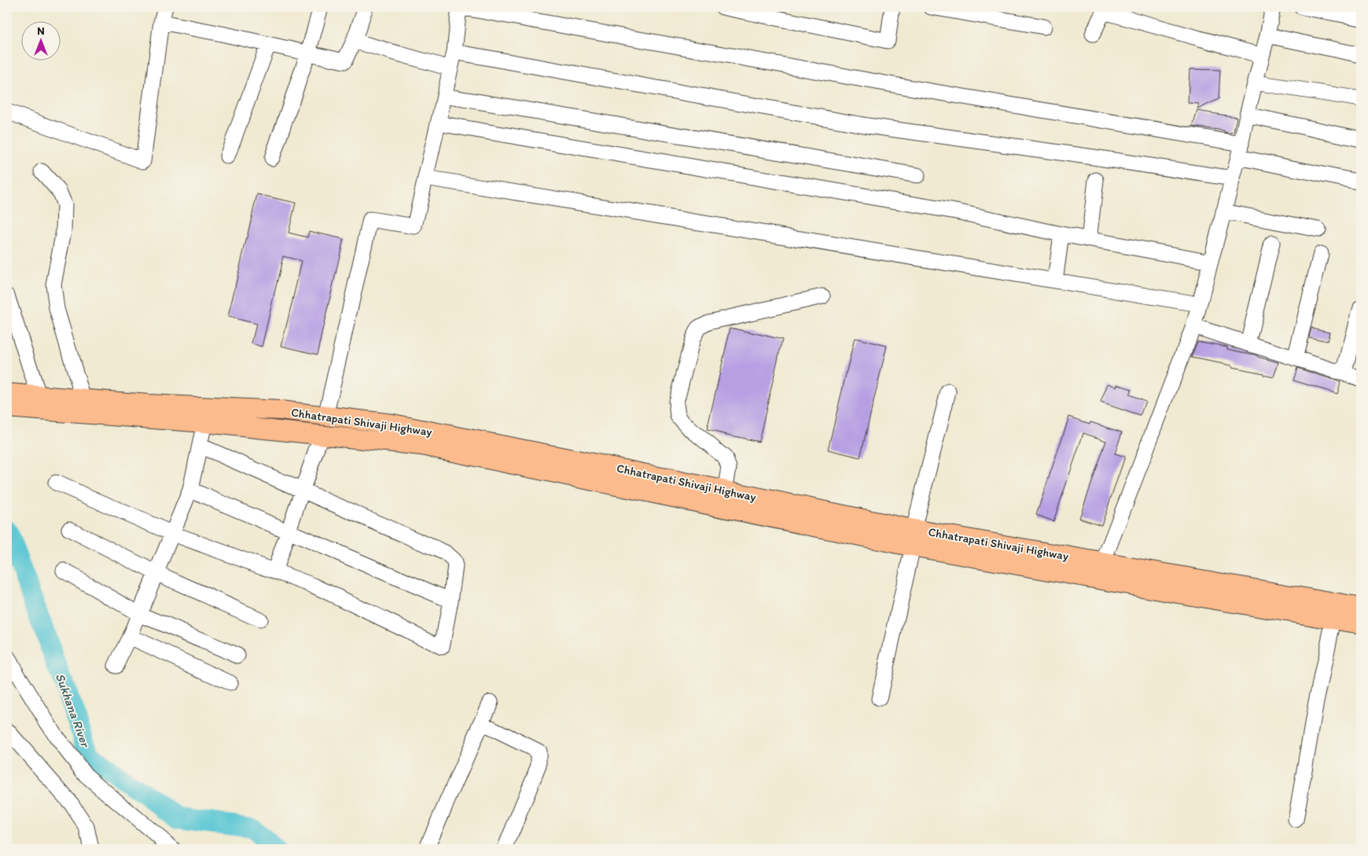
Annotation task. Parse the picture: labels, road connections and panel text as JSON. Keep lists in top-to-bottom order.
{
  "streets": {
    "main road": ["Chhatrapati Shivaji Highway"]
  },
  "water": ["Sukhana River"],
  "north": "top"
}
